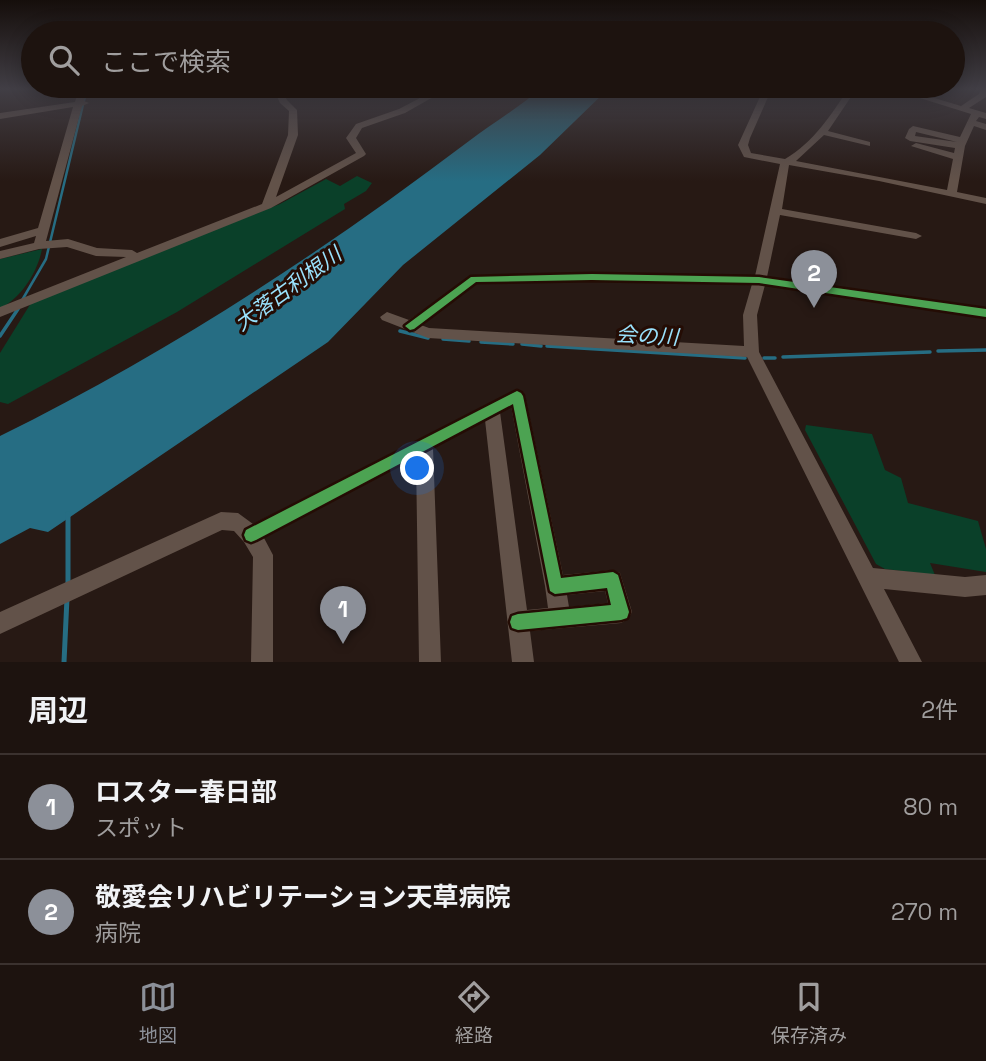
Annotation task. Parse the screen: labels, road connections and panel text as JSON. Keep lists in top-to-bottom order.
{
  "water": ["大落古利根川", "会の川"],
  "page": {
    "search": "ここで検索",
    "pins": ["2", "1"],
    "heading": ["周辺", "2件"],
    "list": [
      {
        "mark": "1",
        "name": "ロスター春日部",
        "note": "スポット",
        "value": "80 m"
      },
      {
        "mark": "2",
        "name": "敬愛会リハビリテーション天草病院",
        "note": "病院",
        "value": "270 m"
      }
    ],
    "nav": ["地図", "経路", "保存済み"]
  }
}
